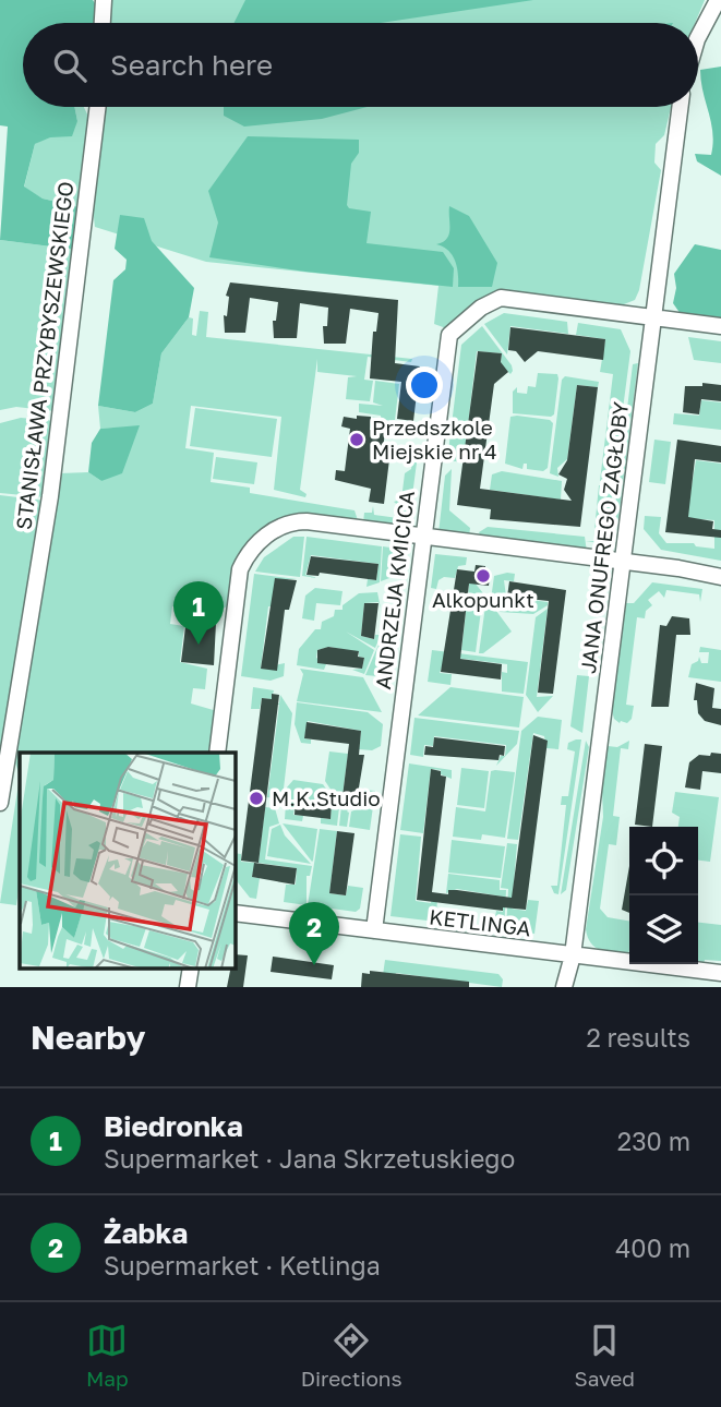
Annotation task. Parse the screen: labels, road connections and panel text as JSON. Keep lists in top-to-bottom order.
{
  "streets": {
    "street": [
      "STANISŁAWA PRZYBYSZEWSKIEGO",
      "JANA ONUFREGO ZAGŁOBY",
      "ANDRZEJA KMICICA",
      "KETLINGA"
    ]
  },
  "crossings": [
    ["JANA ONUFREGO ZAGŁOBY", "ANDRZEJA KMICICA"],
    ["JANA ONUFREGO ZAGŁOBY", "KETLINGA"],
    ["ANDRZEJA KMICICA", "KETLINGA"]
  ],
  "places": ["Przedszkole Miejskie nr 4", "Alkopunkt", "M.K.Studio"],
  "page": {
    "search": "Search here",
    "pins": ["1", "2"],
    "heading": ["Nearby", "2 results"],
    "list": [
      {
        "mark": "1",
        "name": "Biedronka",
        "note": "Supermarket · Jana Skrzetuskiego",
        "value": "230 m"
      },
      {
        "mark": "2",
        "name": "Żabka",
        "note": "Supermarket · Ketlinga",
        "value": "400 m"
      }
    ],
    "nav": ["Map", "Directions", "Saved"]
  }
}
